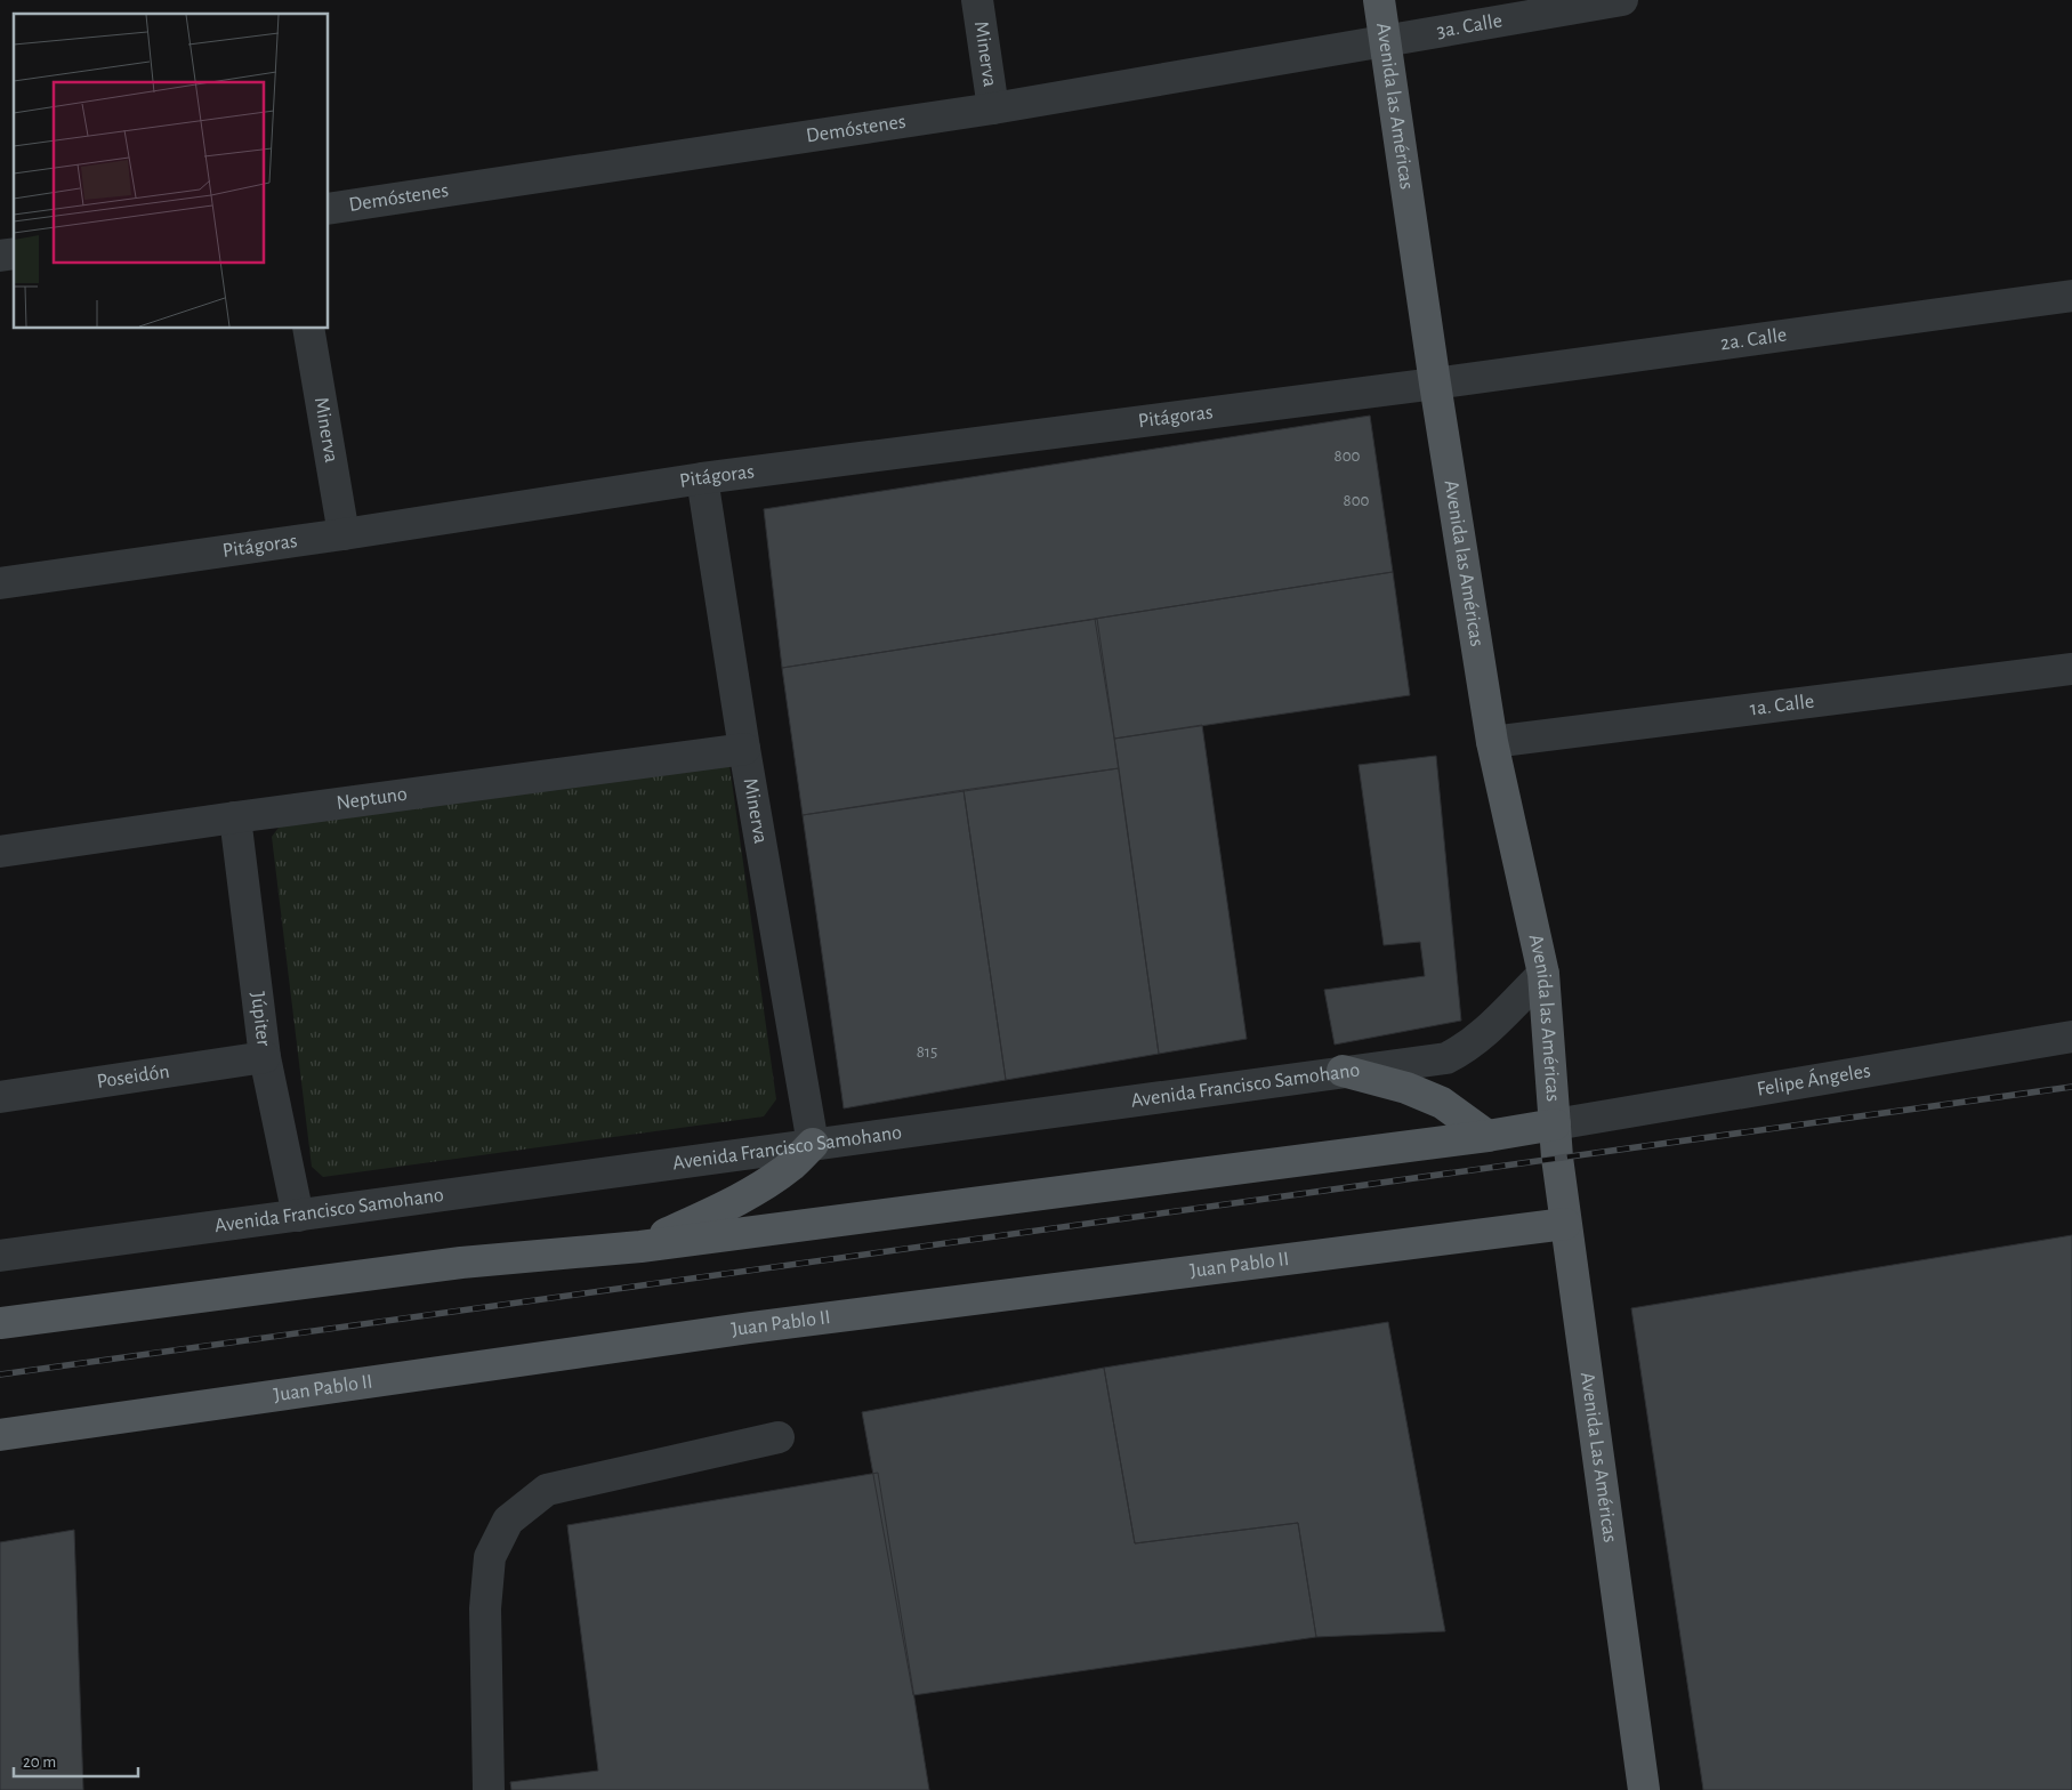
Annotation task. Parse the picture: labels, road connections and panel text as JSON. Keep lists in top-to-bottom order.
{
  "streets": {
    "main road": ["Avenida las Américas", "Juan Pablo II", "Avenida Las Américas"],
    "street": [
      "3a. Calle",
      "Minerva",
      "Demóstenes",
      "2a. Calle",
      "Pitágoras",
      "1a. Calle",
      "Neptuno",
      "Júpiter",
      "Poseidón",
      "Felipe Ángeles",
      "Avenida Francisco Samohano"
    ]
  },
  "crossings": [
    ["3a. Calle", "Avenida las Américas"],
    ["3a. Calle", "Demóstenes"],
    ["Minerva", "Demóstenes"],
    ["Minerva", "Pitágoras"],
    ["Minerva", "Neptuno"],
    ["Minerva", "Avenida Francisco Samohano"],
    ["Avenida las Américas", "Demóstenes"],
    ["Avenida las Américas", "2a. Calle"],
    ["Avenida las Américas", "Pitágoras"],
    ["Avenida las Américas", "1a. Calle"],
    ["Avenida las Américas", "Felipe Ángeles"],
    ["Avenida las Américas", "Avenida Francisco Samohano"],
    ["Avenida las Américas", "Avenida Las Américas"],
    ["2a. Calle", "Pitágoras"],
    ["Neptuno", "Júpiter"],
    ["Júpiter", "Poseidón"],
    ["Júpiter", "Avenida Francisco Samohano"],
    ["Felipe Ángeles", "Avenida Las Américas"],
    ["Juan Pablo II", "Avenida Las Américas"]
  ],
  "house_numbers": ["800", "800", "815"],
  "scale_bar": "20 m"
}
